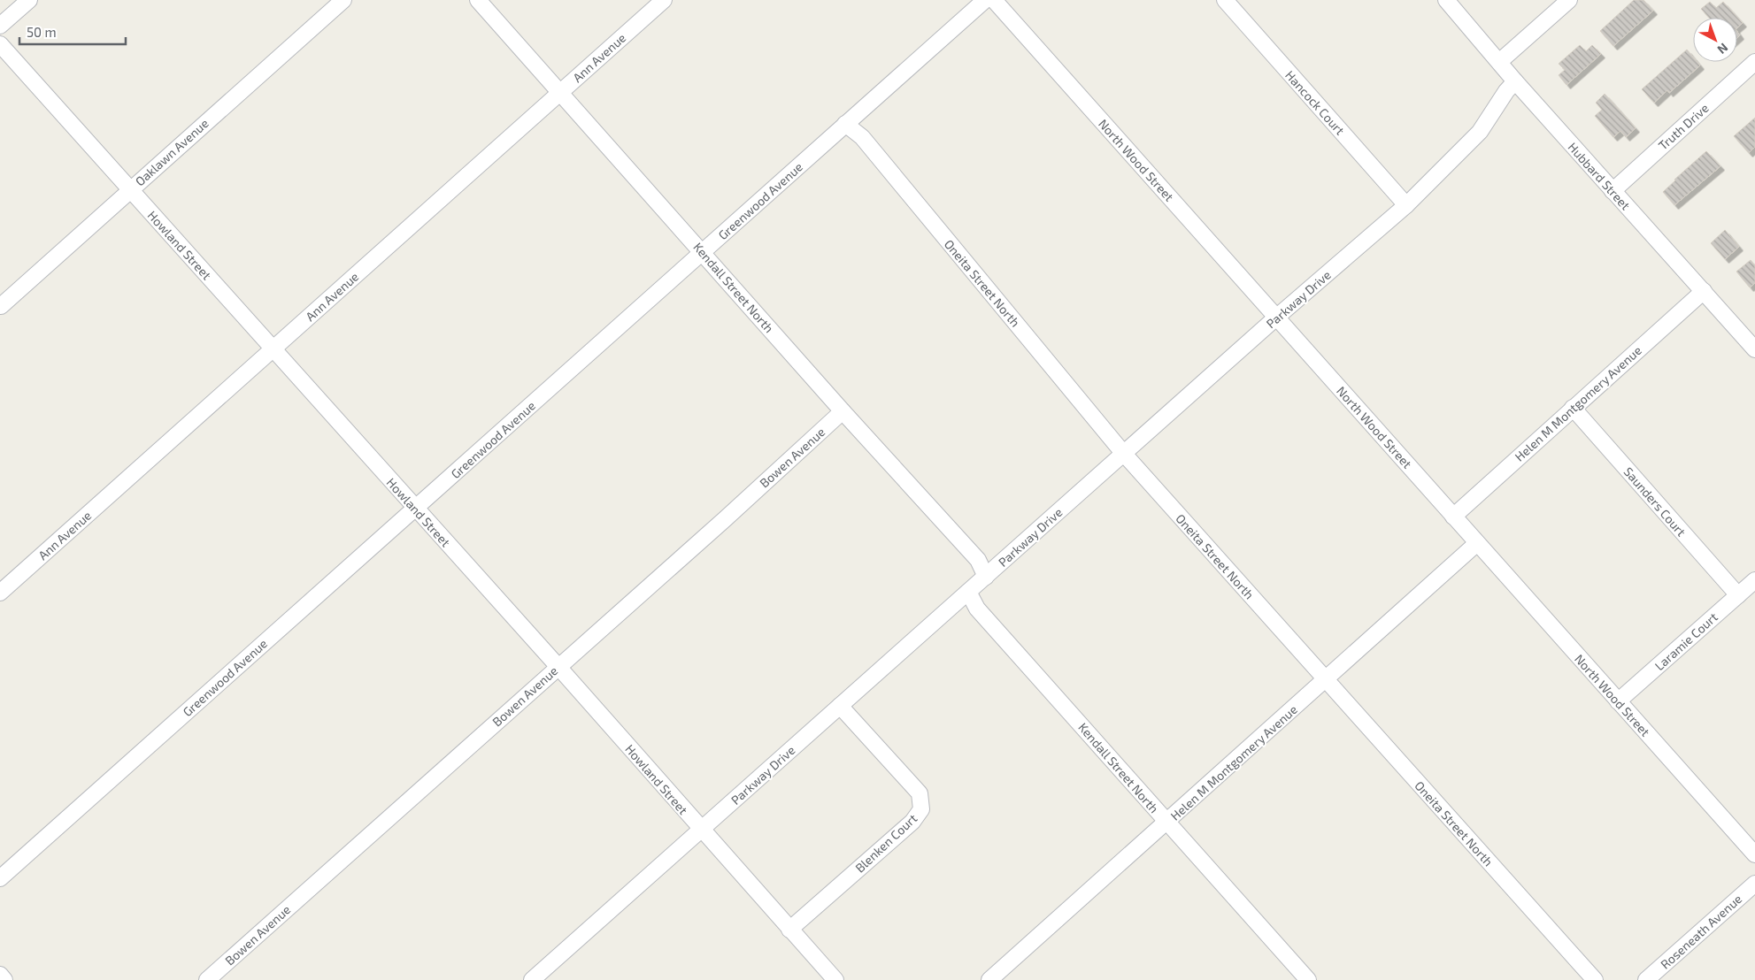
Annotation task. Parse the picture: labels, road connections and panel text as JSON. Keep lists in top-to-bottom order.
{
  "streets": {
    "street": [
      "Ann Avenue",
      "Hancock Court",
      "Truth Drive",
      "Oaklawn Avenue",
      "North Wood Street",
      "Hubbard Street",
      "Greenwood Avenue",
      "Howland Street",
      "Oneita Street North",
      "Kendall Street North",
      "Parkway Drive",
      "Helen M Montgomery Avenue",
      "Bowen Avenue",
      "Saunders Court",
      "Laramie Court",
      "Blenken Court",
      "Roseneath Avenue"
    ]
  },
  "crossings": [
    ["Ann Avenue", "Howland Street"],
    ["Ann Avenue", "Kendall Street North"],
    ["Hancock Court", "Parkway Drive"],
    ["Truth Drive", "Hubbard Street"],
    ["Oaklawn Avenue", "Howland Street"],
    ["North Wood Street", "Parkway Drive"],
    ["North Wood Street", "Helen M Montgomery Avenue"],
    ["North Wood Street", "Laramie Court"],
    ["Hubbard Street", "Parkway Drive"],
    ["Hubbard Street", "Helen M Montgomery Avenue"],
    ["Greenwood Avenue", "Howland Street"],
    ["Greenwood Avenue", "Oneita Street North"],
    ["Greenwood Avenue", "Kendall Street North"],
    ["Howland Street", "Parkway Drive"],
    ["Howland Street", "Bowen Avenue"],
    ["Howland Street", "Blenken Court"],
    ["Oneita Street North", "Parkway Drive"],
    ["Oneita Street North", "Helen M Montgomery Avenue"],
    ["Kendall Street North", "Parkway Drive"],
    ["Kendall Street North", "Helen M Montgomery Avenue"],
    ["Kendall Street North", "Bowen Avenue"],
    ["Parkway Drive", "Blenken Court"],
    ["Helen M Montgomery Avenue", "Saunders Court"],
    ["Saunders Court", "Laramie Court"]
  ],
  "scale_bar": "50 m",
  "north": "bottom right"
}
